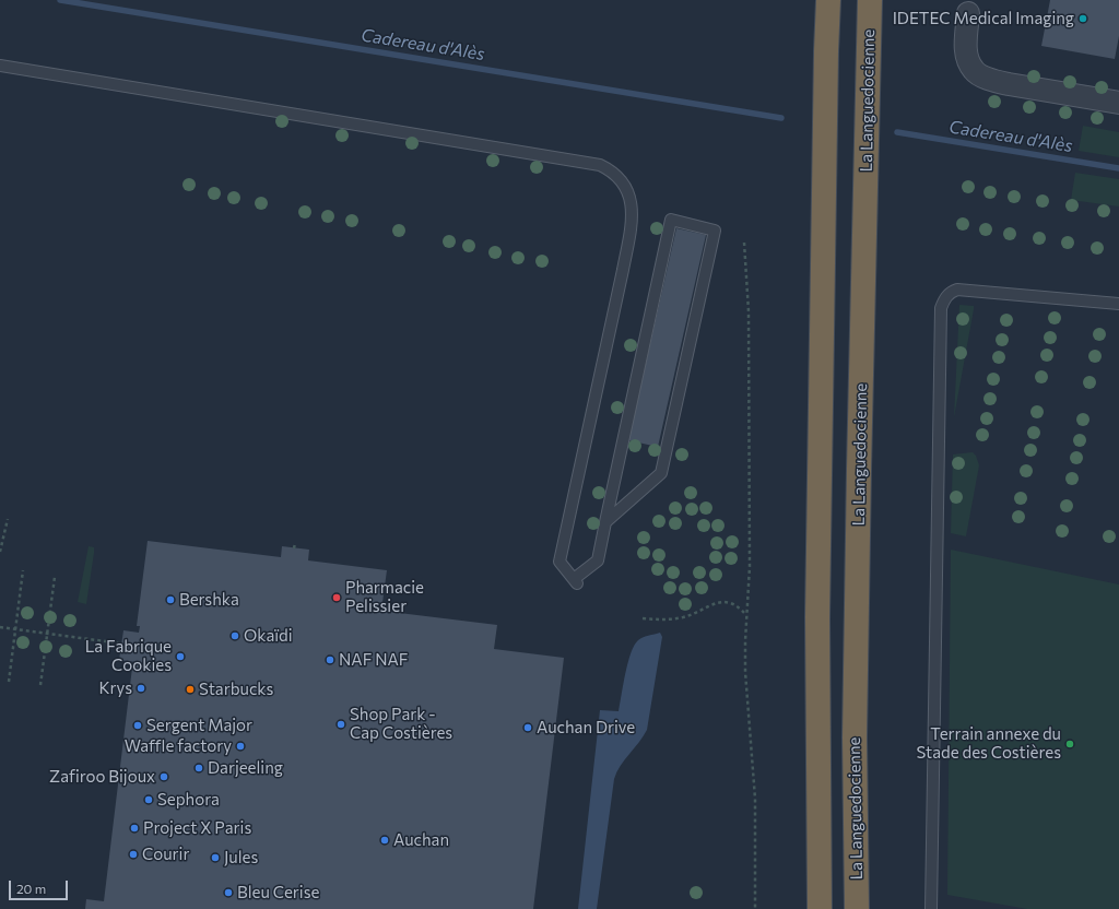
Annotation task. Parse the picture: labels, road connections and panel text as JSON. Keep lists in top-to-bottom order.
{
  "streets": {
    "highway": ["La Languedocienne"]
  },
  "water": ["Cadereau d'Alès"],
  "places": [
    "IDETEC Medical Imaging",
    "Pharmacie Pelissier",
    "Bershka",
    "Okaïdi",
    "La Fabrique Cookies",
    "NAF NAF",
    "Krys",
    "Starbucks",
    "Shop Park - Cap Costières",
    "Sergent Major",
    "Auchan Drive",
    "Terrain annexe du Stade des Costières",
    "Waffle factory",
    "Darjeeling",
    "Zafiroo Bijoux",
    "Sephora",
    "Project X Paris",
    "Auchan",
    "Courir",
    "Jules",
    "Bleu Cerise"
  ],
  "scale_bar": "20 m"
}
